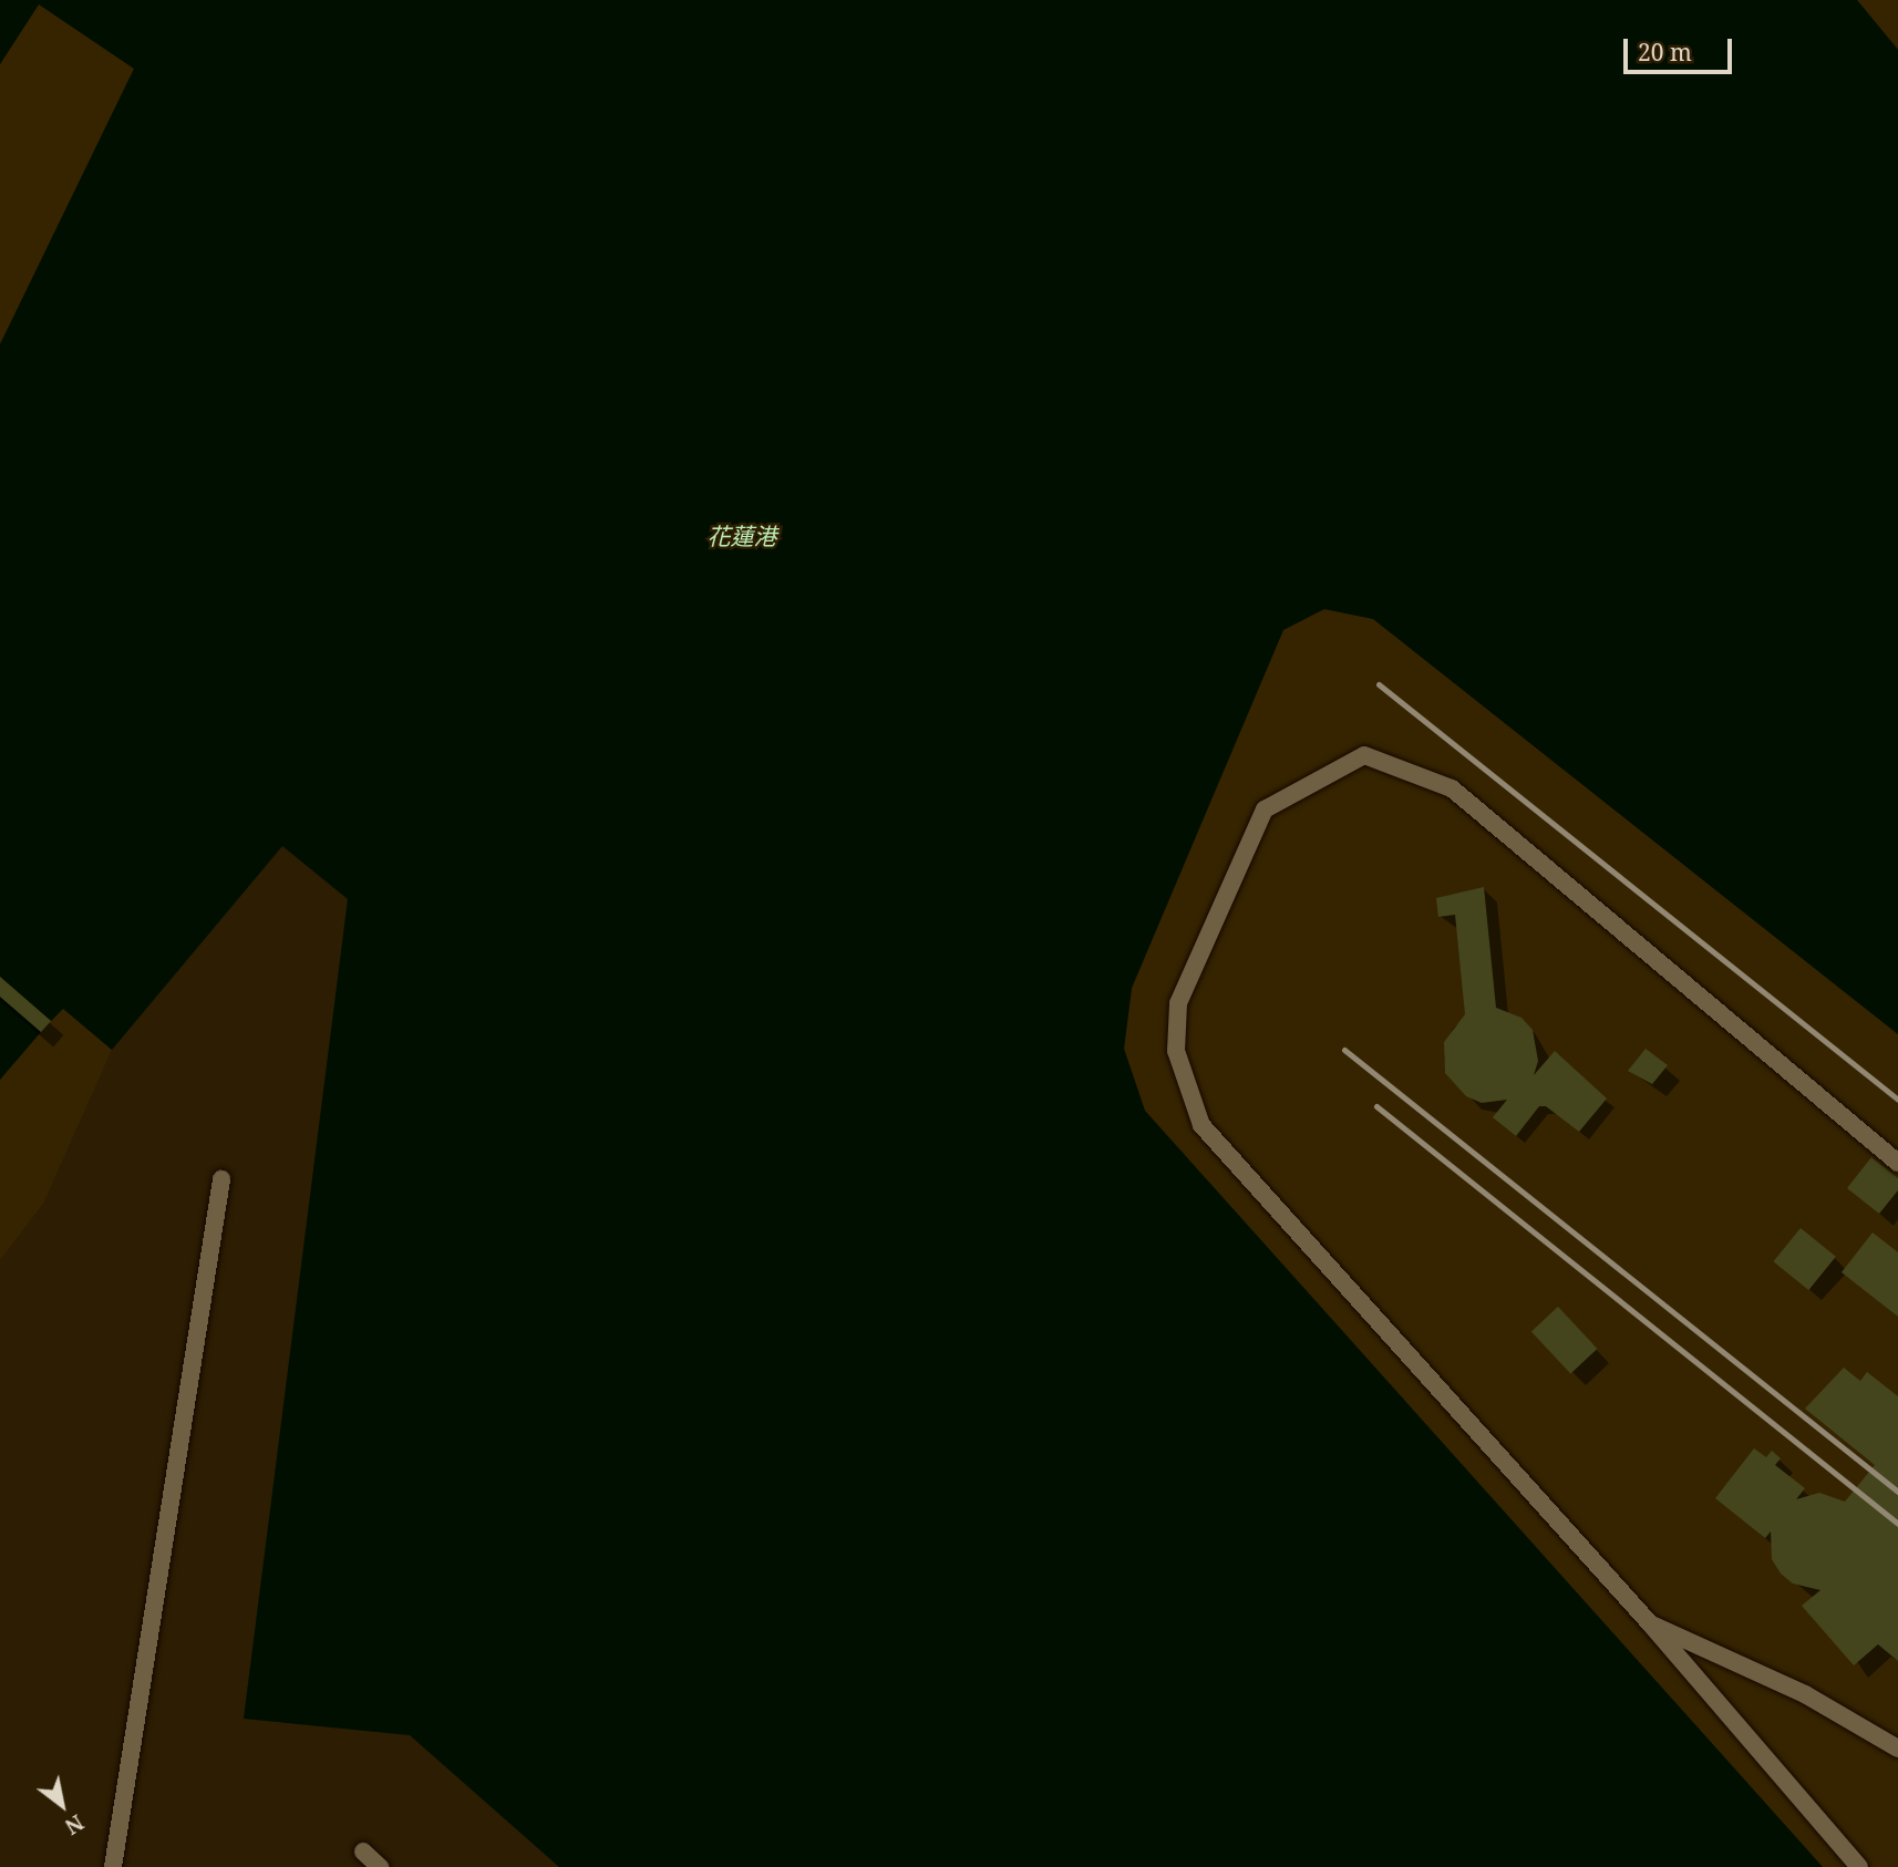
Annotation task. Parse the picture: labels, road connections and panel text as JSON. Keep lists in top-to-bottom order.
{
  "water": ["花蓮港"],
  "scale_bar": "20 m",
  "north": "bottom right"
}
